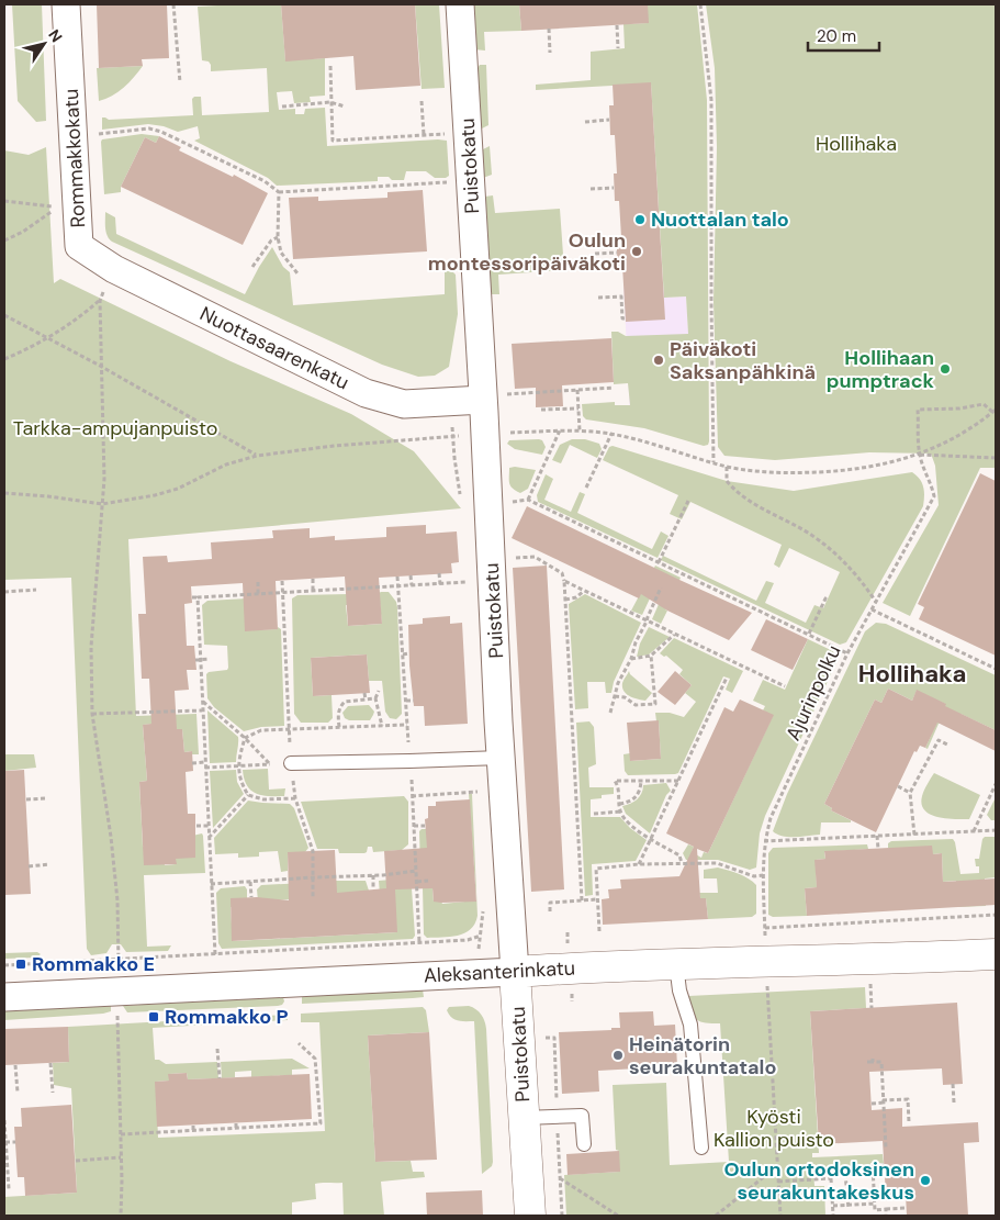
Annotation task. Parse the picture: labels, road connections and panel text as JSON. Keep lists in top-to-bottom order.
{
  "streets": {
    "main road": ["Puistokatu", "Aleksanterinkatu"],
    "street": ["Rommakkokatu", "Nuottasaarenkatu"],
    "path": ["Ajurinpolku"]
  },
  "crossings": [
    ["Rommakkokatu", "Nuottasaarenkatu"],
    ["Puistokatu", "Nuottasaarenkatu"],
    ["Puistokatu", "Aleksanterinkatu"],
    ["Ajurinpolku", "Aleksanterinkatu"]
  ],
  "districts": ["Hollihaka"],
  "parks": ["Hollihaka", "Tarkka-ampujanpuisto", "Kyösti Kallion puisto"],
  "places": {
    "other": [
      "Nuottalan talo",
      "Oulun montessoripäiväkoti",
      "Päiväkoti Saksanpähkinä",
      "Hollihaan pumptrack",
      "Heinätorin seurakuntatalo",
      "Oulun ortodoksinen seurakuntakeskus"
    ],
    "transit": ["Rommakko E", "Rommakko P"]
  },
  "scale_bar": "20 m",
  "north": "top right"
}
